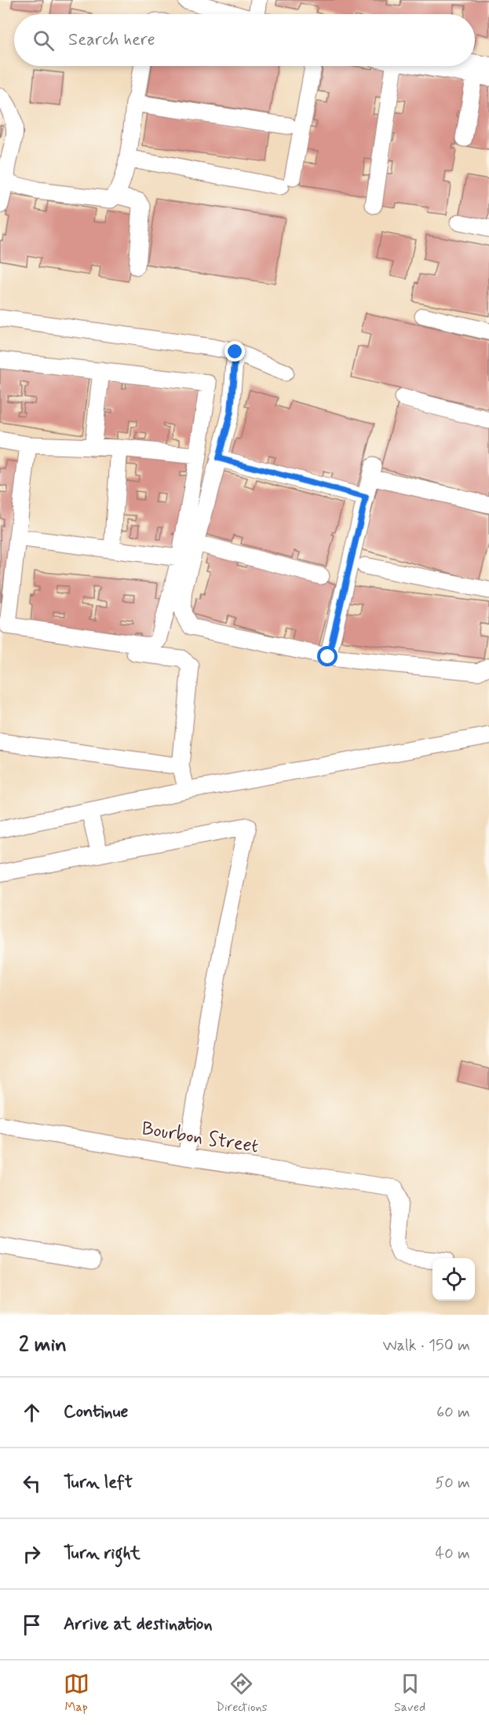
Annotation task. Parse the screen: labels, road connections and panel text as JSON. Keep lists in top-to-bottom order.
{
  "streets": {
    "street": ["Bourbon Street"]
  },
  "page": {
    "search": "Search here",
    "heading": ["2 min", "Walk · 150 m"],
    "list": [
      ["Continue", "60 m"],
      ["Turn left", "50 m"],
      ["Turn right", "40 m"],
      "Arrive at destination"
    ],
    "nav": ["Map", "Directions", "Saved"]
  }
}
